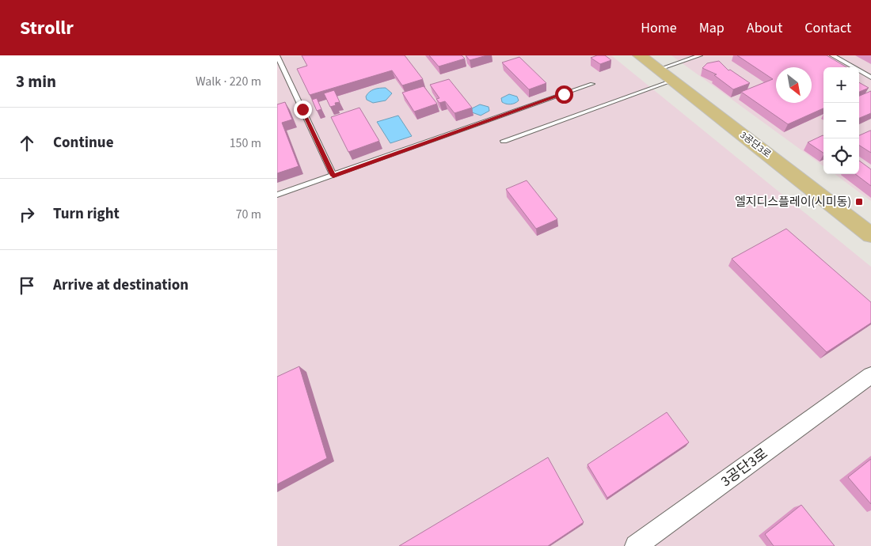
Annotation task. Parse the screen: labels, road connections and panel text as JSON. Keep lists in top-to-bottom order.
{
  "streets": {
    "main road": ["3공단3로"]
  },
  "places": {
    "transit": ["엘지디스플레이(시미동)"]
  },
  "north": "bottom right",
  "page": {
    "header": "Strollr",
    "nav": [
      "Home",
      "Map",
      "About",
      "Contact"
    ],
    "heading": ["3 min", "Walk · 220 m"],
    "map_buttons": ["+", "−"],
    "list": [
      ["Continue", "150 m"],
      ["Turn right", "70 m"],
      "Arrive at destination"
    ]
  }
}
